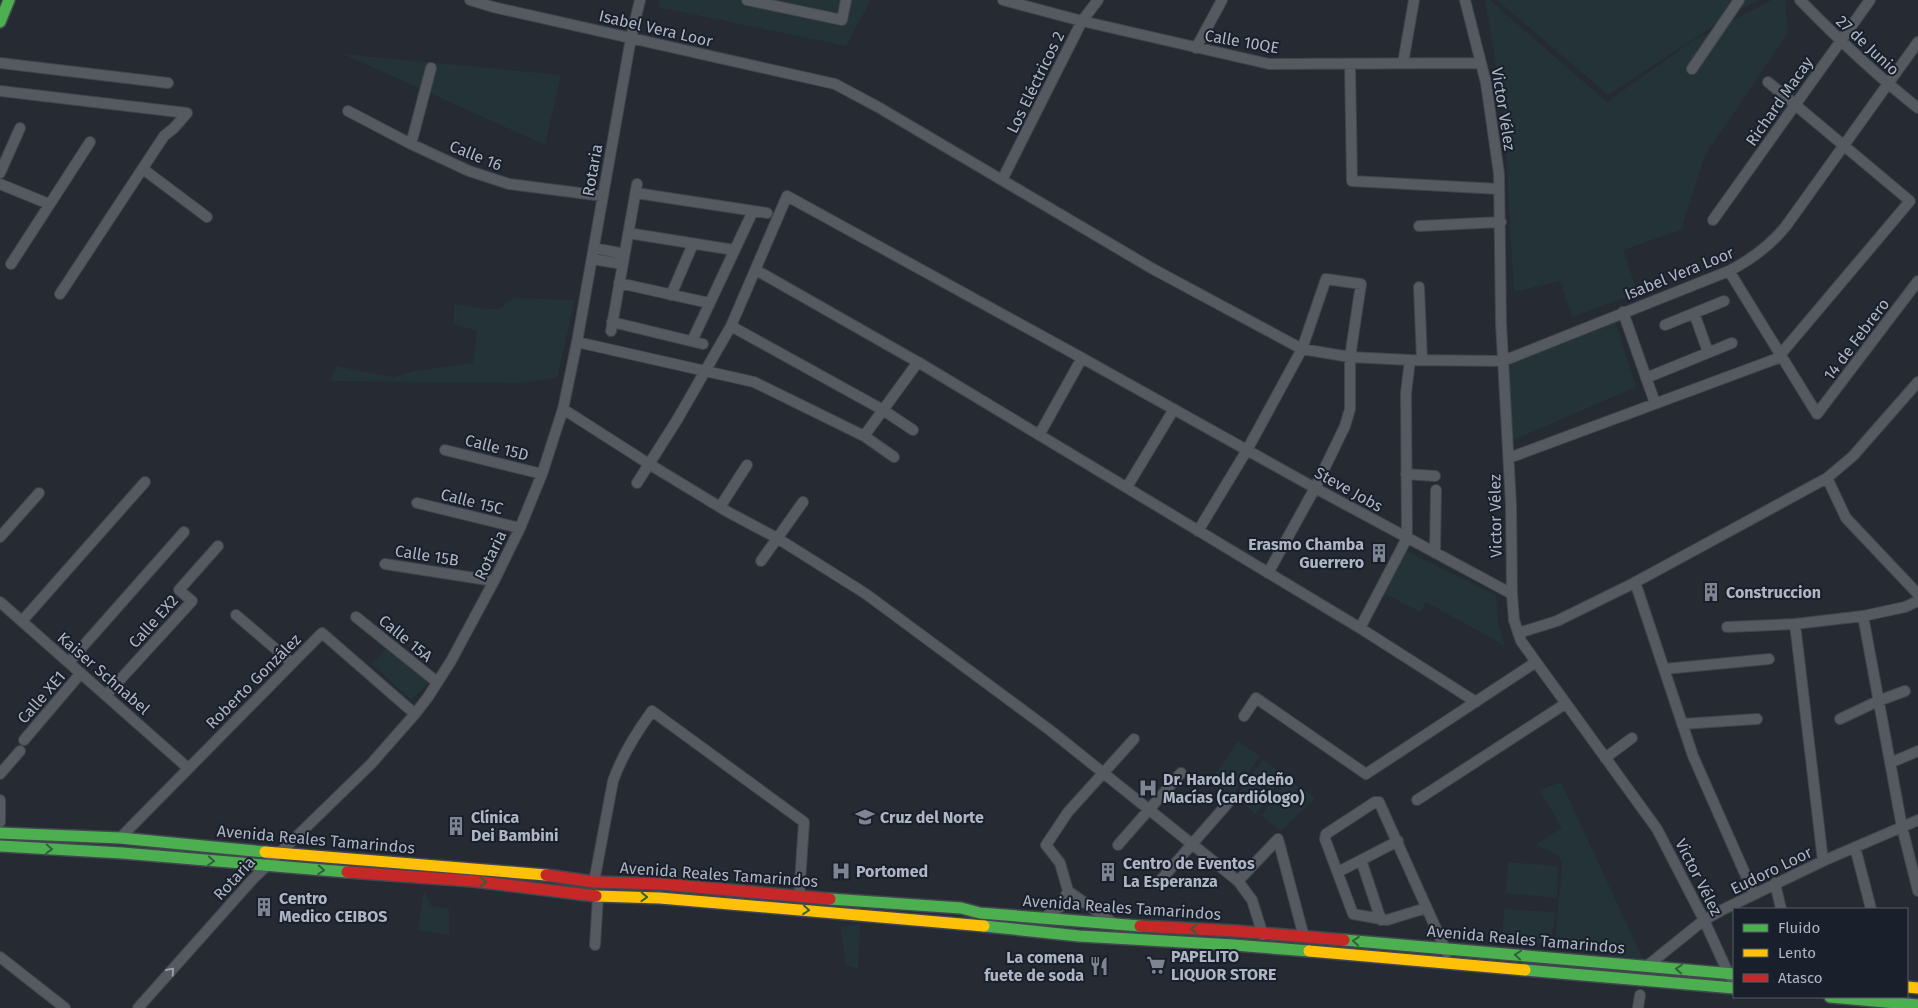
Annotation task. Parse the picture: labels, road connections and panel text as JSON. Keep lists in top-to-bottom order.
{
  "streets": {
    "main road": ["Avenida Reales Tamarindos"],
    "street": [
      "Isabel Vera Loor",
      "Calle 10QE",
      "27 de Junio",
      "Los Eléctricos 2",
      "Richard Macay",
      "Victor Vélez",
      "Calle 16",
      "Rotaria",
      "14 de Febrero",
      "Calle 15D",
      "Steve Jobs",
      "Calle 15C",
      "Calle 15B",
      "Calle EX2",
      "Calle 15A",
      "Kaiser Schnabel",
      "Roberto González",
      "Calle XE1",
      "Eudoro Loor"
    ]
  },
  "crossings": [
    ["Isabel Vera Loor", "27 de Junio"],
    ["Isabel Vera Loor", "Los Eléctricos 2"],
    ["Isabel Vera Loor", "Victor Vélez"],
    ["Isabel Vera Loor", "Rotaria"],
    ["Calle 10QE", "Los Eléctricos 2"],
    ["Calle 10QE", "Victor Vélez"],
    ["27 de Junio", "Richard Macay"],
    ["Victor Vélez", "Steve Jobs"],
    ["Victor Vélez", "Avenida Reales Tamarindos"],
    ["Victor Vélez", "Eudoro Loor"],
    ["Calle 16", "Rotaria"],
    ["Rotaria", "Calle 15D"],
    ["Rotaria", "Calle 15C"],
    ["Rotaria", "Calle 15B"],
    ["Rotaria", "Calle 15A"],
    ["Rotaria", "Roberto González"],
    ["Rotaria", "Avenida Reales Tamarindos"],
    ["Calle EX2", "Kaiser Schnabel"],
    ["Kaiser Schnabel", "Roberto González"],
    ["Kaiser Schnabel", "Calle XE1"],
    ["Roberto González", "Avenida Reales Tamarindos"],
    ["Avenida Reales Tamarindos", "Eudoro Loor"]
  ],
  "places": {
    "building": [
      "Erasmo Chamba Guerrero",
      "Construccion",
      "Clínica Dei Bambini",
      "Centro de Eventos La Esperanza",
      "Centro Medico CEIBOS"
    ],
    "hospital": ["Dr. Harold Cedeño Macías (cardiólogo)", "Portomed"],
    "school or university": ["Cruz del Norte"],
    "supermarket": ["PAPELITO LIQUOR STORE"],
    "restaurant": ["La comena fuete de soda"]
  },
  "legend": ["Fluido", "Lento", "Atasco"]
}
